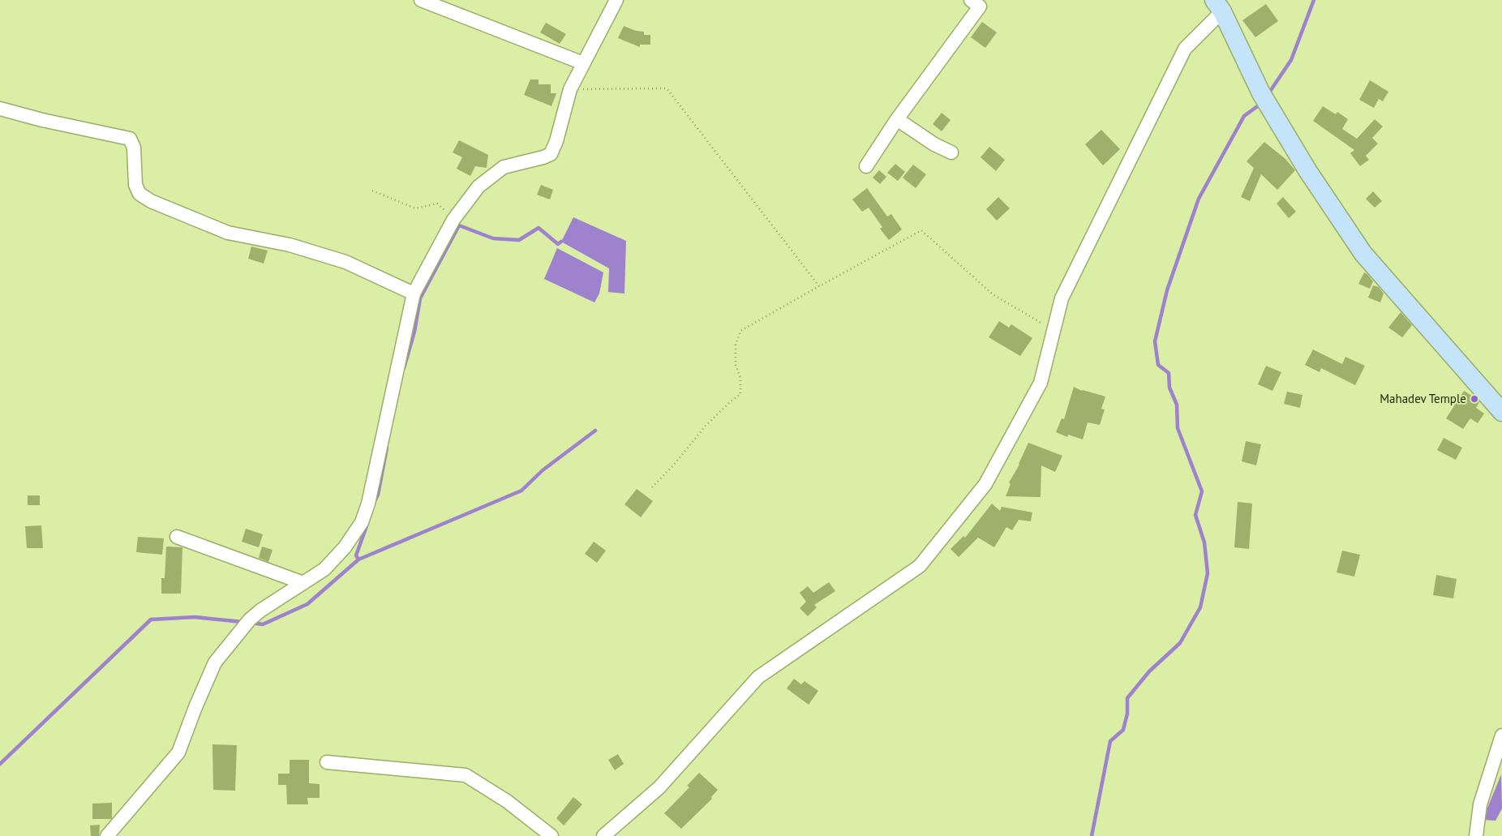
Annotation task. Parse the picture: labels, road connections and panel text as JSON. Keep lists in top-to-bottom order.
{
  "places": ["Mahadev Temple"]
}
